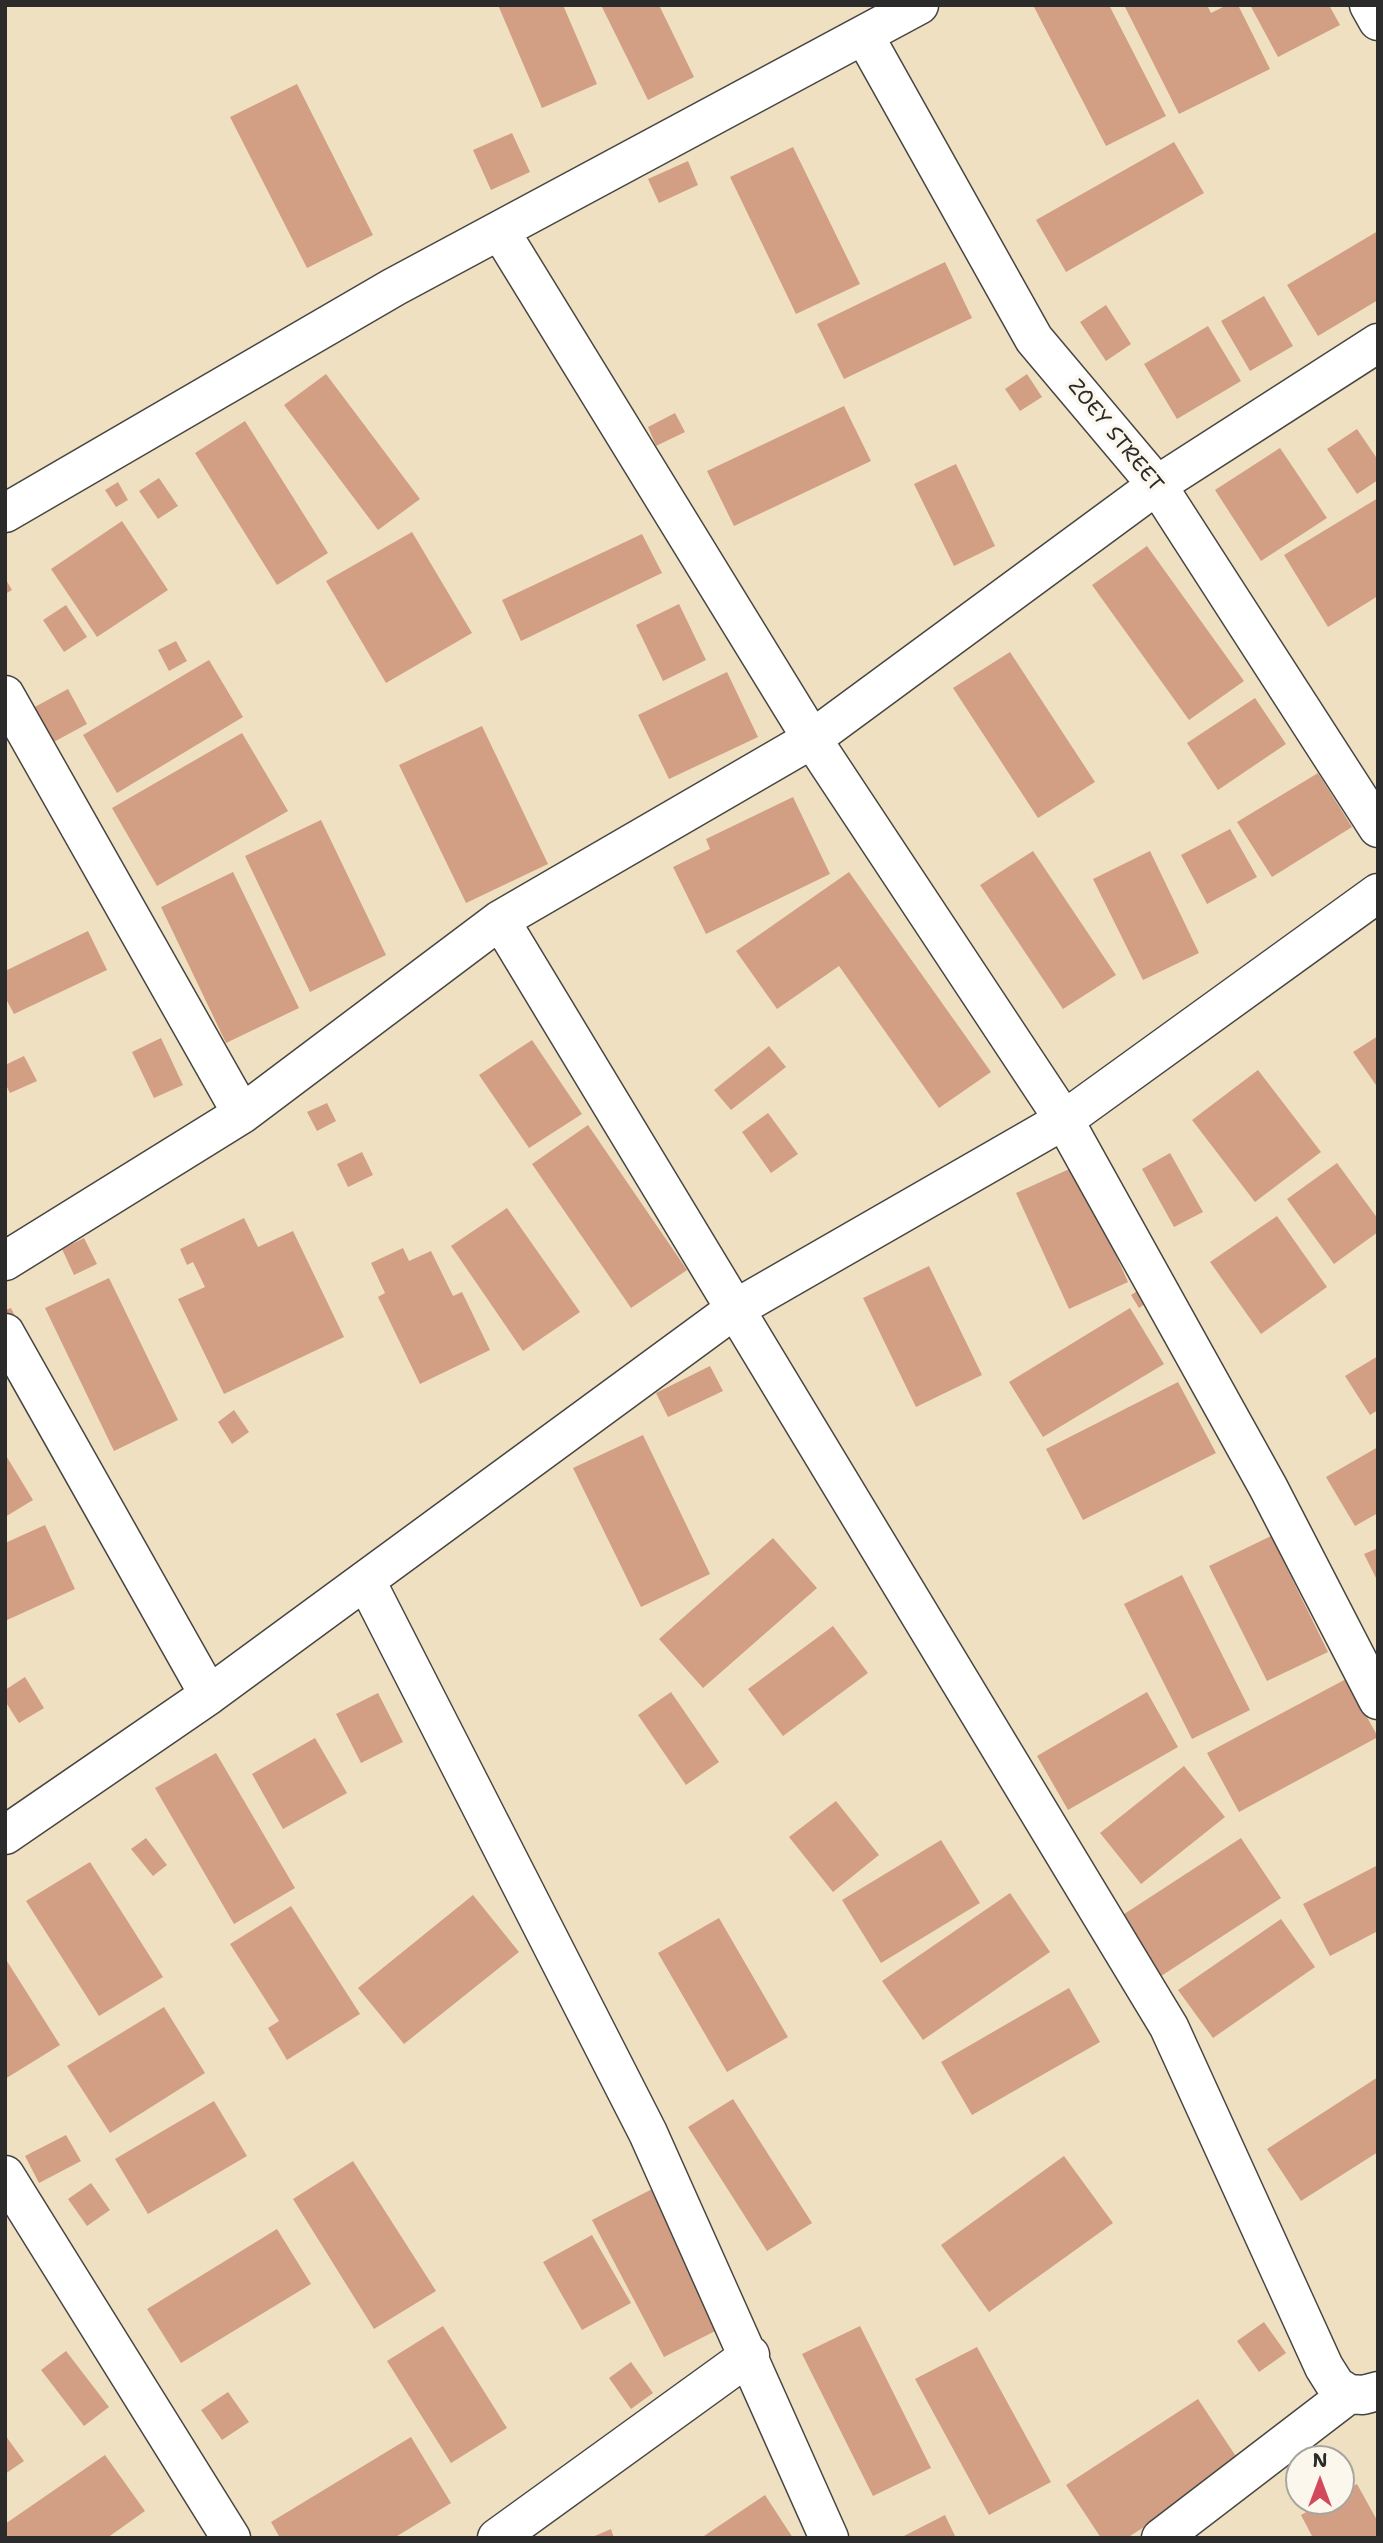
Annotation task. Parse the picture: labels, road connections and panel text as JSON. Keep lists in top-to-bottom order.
{
  "streets": {
    "street": ["ZOEY STREET"]
  },
  "north": "top"
}
